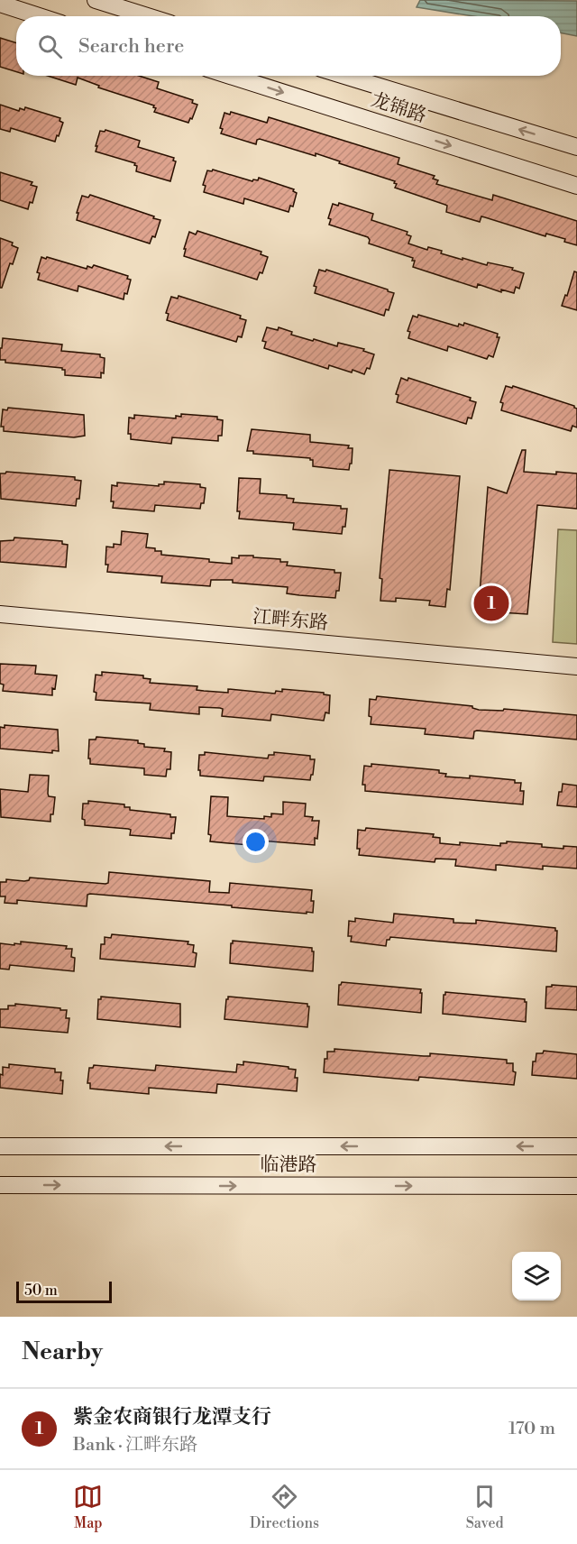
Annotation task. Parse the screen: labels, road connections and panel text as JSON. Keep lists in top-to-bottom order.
{
  "streets": {
    "street": ["龙锦路", "江畔东路", "临港路"]
  },
  "scale_bar": "50 m",
  "page": {
    "search": "Search here",
    "pins": "1",
    "scale": "50 m",
    "heading": "Nearby",
    "list": [
      {
        "mark": "1",
        "name": "紫金农商银行龙潭支行",
        "note": "Bank · 江畔东路",
        "value": "170 m"
      }
    ],
    "nav": ["Map", "Directions", "Saved"]
  }
}
